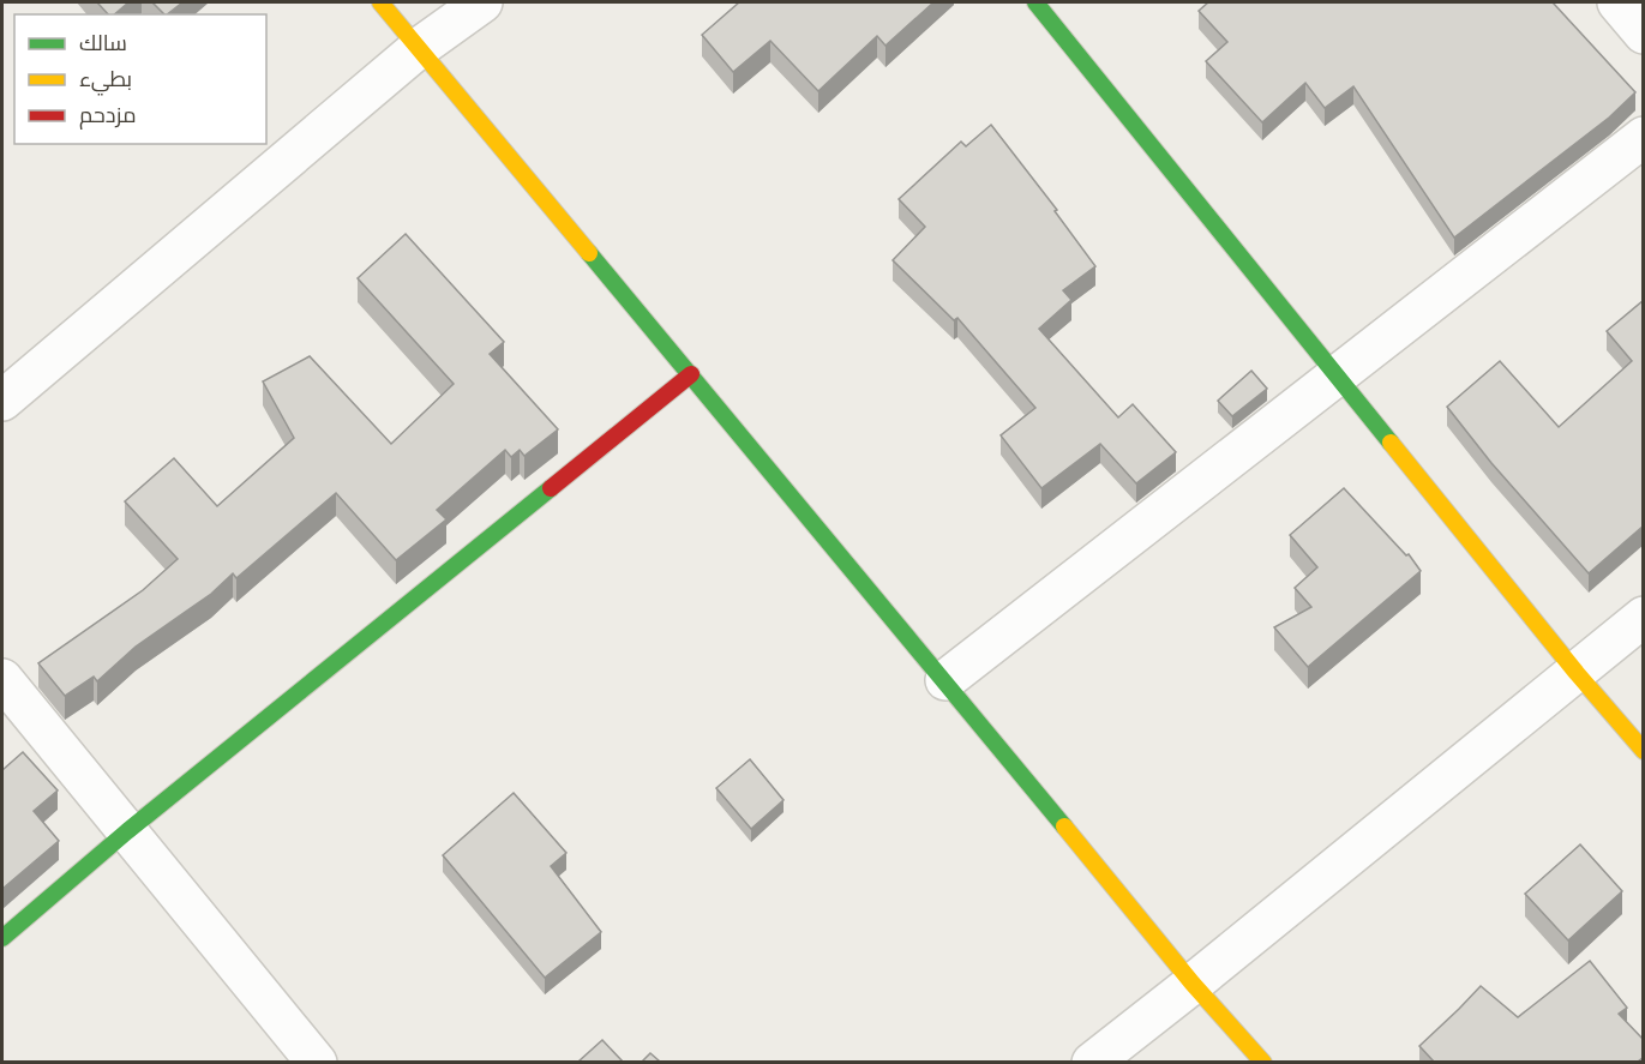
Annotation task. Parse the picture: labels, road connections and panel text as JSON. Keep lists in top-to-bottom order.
{
  "legend": ["سالك", "بطيء", "مزدحم"]
}
